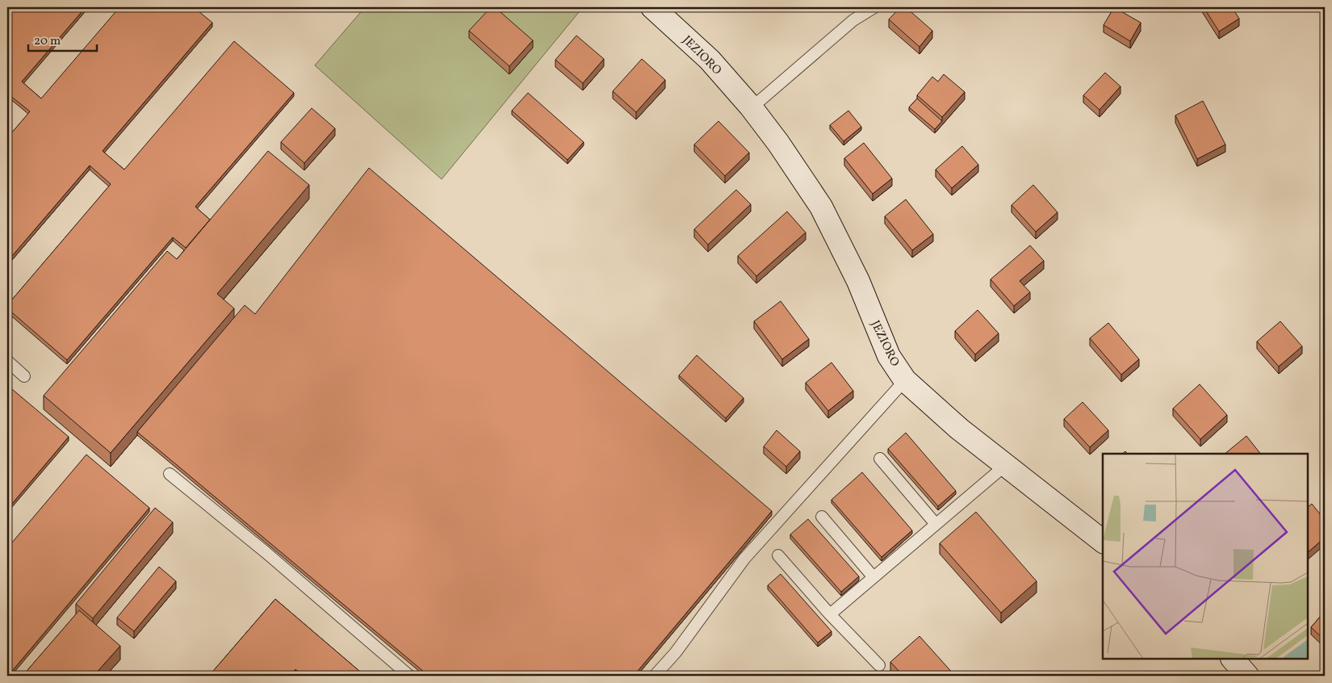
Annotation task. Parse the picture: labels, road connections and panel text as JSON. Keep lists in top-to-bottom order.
{
  "streets": {
    "street": ["JEZIORO"]
  },
  "scale_bar": "20 m"
}
